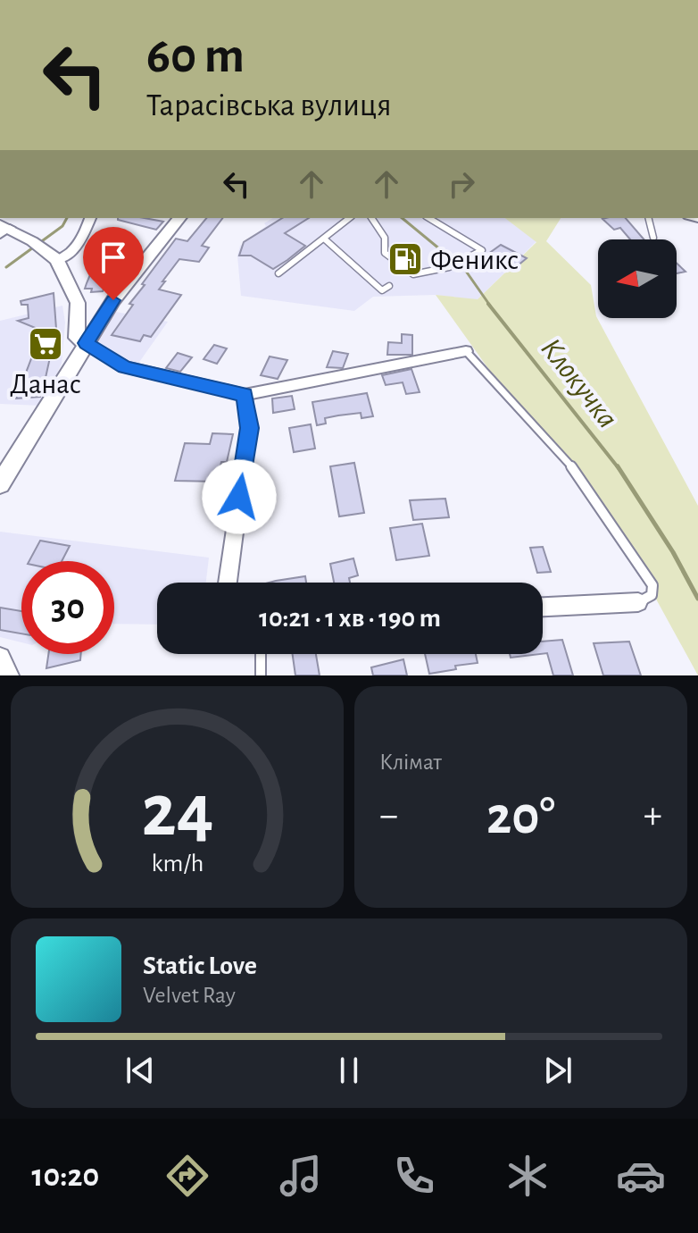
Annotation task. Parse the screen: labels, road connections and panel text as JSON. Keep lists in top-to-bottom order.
{
  "water": ["Клокучка"],
  "places": {
    "fuel station": ["Феникс"],
    "supermarket": ["Данас"]
  },
  "north": "left",
  "page": {
    "turn": ["60 m", "Тарасівська вулиця"],
    "limit": "30",
    "trip": "10:21 · 1 хв · 190 m",
    "tile": "Клімат",
    "heat": ["−", "20°", "+"],
    "song": ["Static Love", "Velvet Ray"],
    "tabs": "10:20",
    "gauge": ["24", "km/h"]
  }
}
